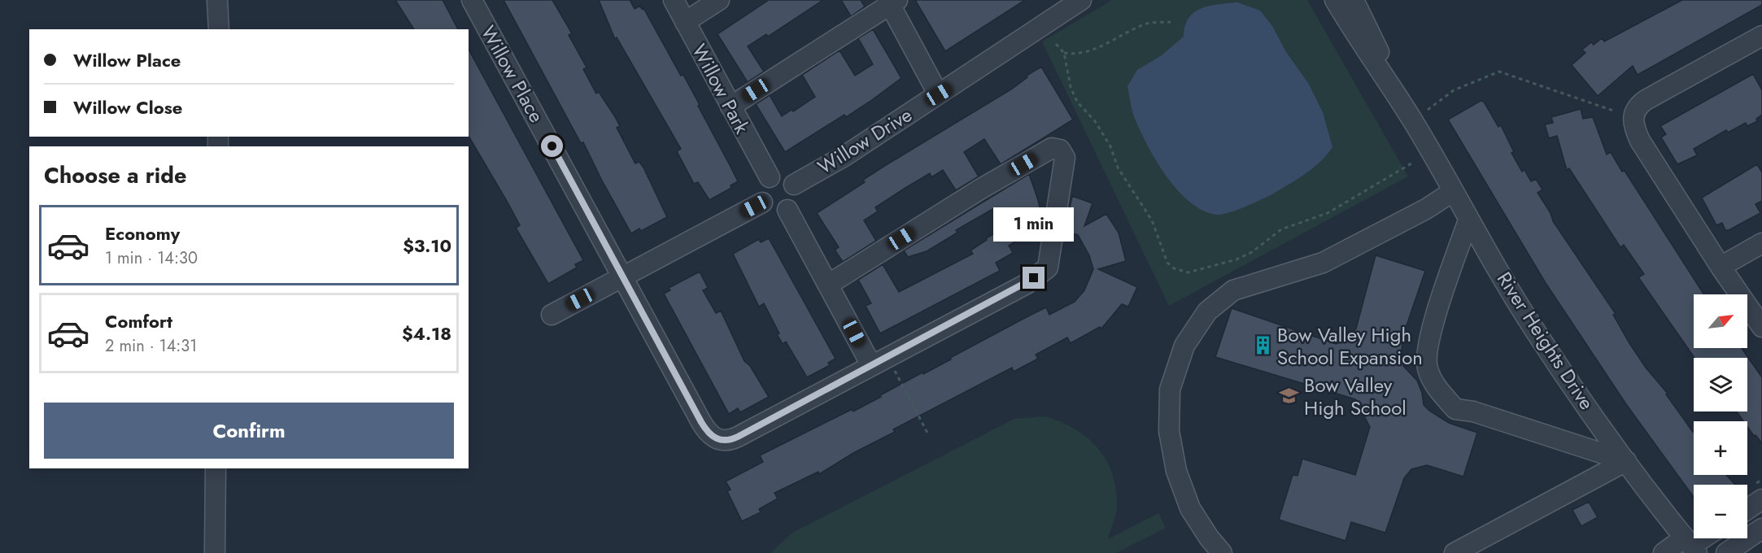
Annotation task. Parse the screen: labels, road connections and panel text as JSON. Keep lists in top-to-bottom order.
{
  "streets": {
    "street": [
      "Willow Place",
      "Willow Park",
      "Willow Drive",
      "River Heights Drive"
    ]
  },
  "crossings": [
    ["Willow Park", "Willow Drive"]
  ],
  "places": {
    "building": ["Bow Valley High School Expansion"],
    "school or university": ["Bow Valley High School"]
  },
  "north": "top right",
  "page": {
    "banner": ["Willow Place", "Willow Close"],
    "heading": "Choose a ride",
    "list": [
      {
        "name": "Economy",
        "note": "1 min · 14:30",
        "value": "$3.10"
      },
      {
        "name": "Comfort",
        "note": "2 min · 14:31",
        "value": "$4.18"
      }
    ],
    "bubble": "1 min",
    "map_buttons": ["+", "−"],
    "buttons": "Confirm"
  }
}
